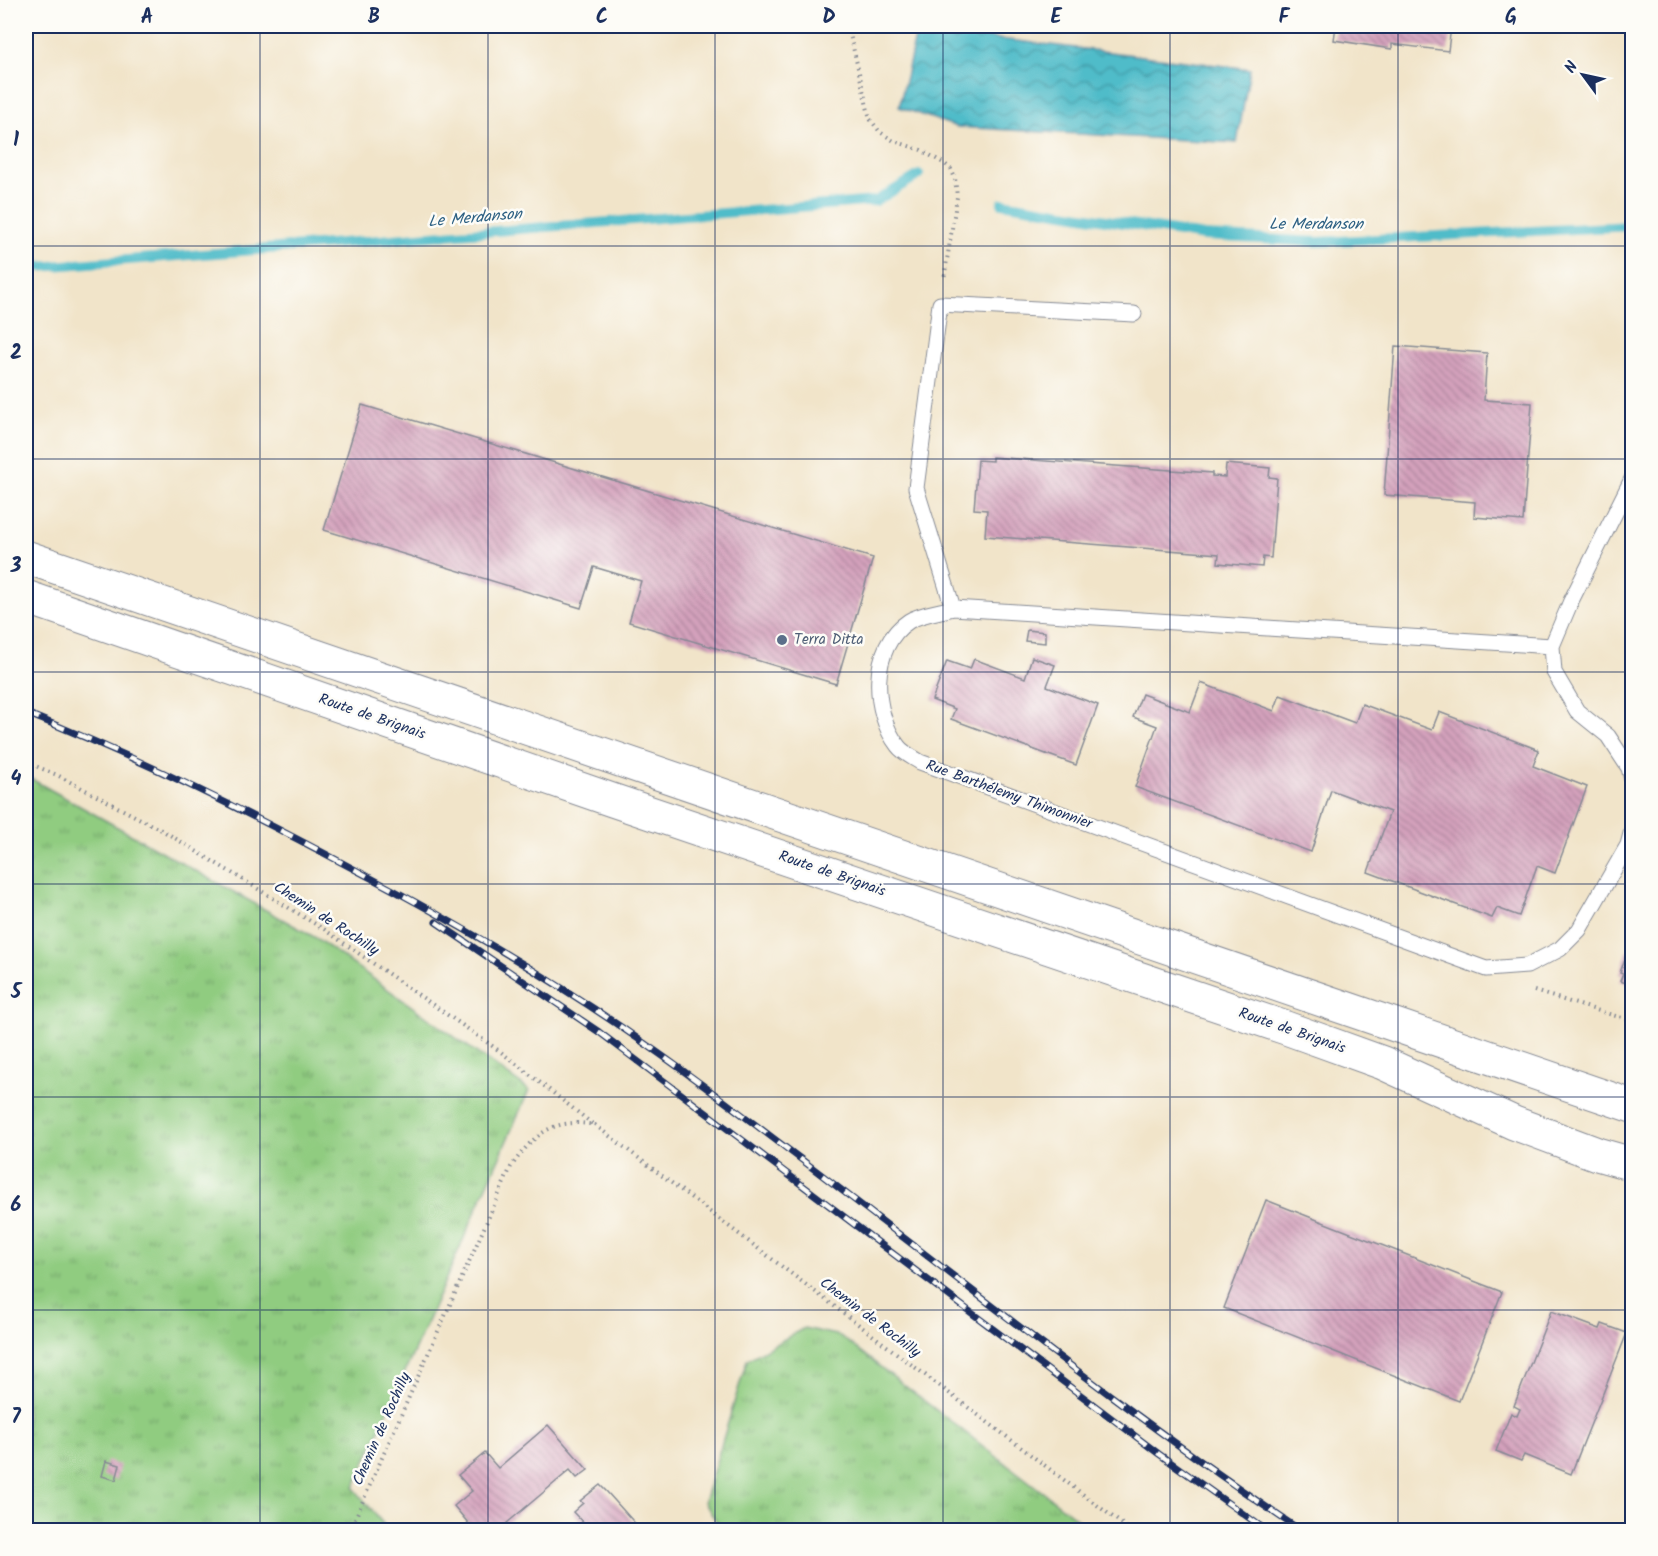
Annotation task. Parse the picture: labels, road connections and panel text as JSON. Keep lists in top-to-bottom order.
{
  "streets": {
    "main road": ["Route de Brignais"],
    "lane": ["Rue Barthélemy Thimonnier"],
    "path": ["Chemin de Rochilly"]
  },
  "water": ["Le Merdanson"],
  "places": ["Terra Ditta"],
  "north": "top left",
  "grid": {
    "columns": [
      "A",
      "B",
      "C",
      "D",
      "E",
      "F",
      "G"
    ],
    "rows": [
      "1",
      "2",
      "3",
      "4",
      "5",
      "6",
      "7"
    ]
  }
}
